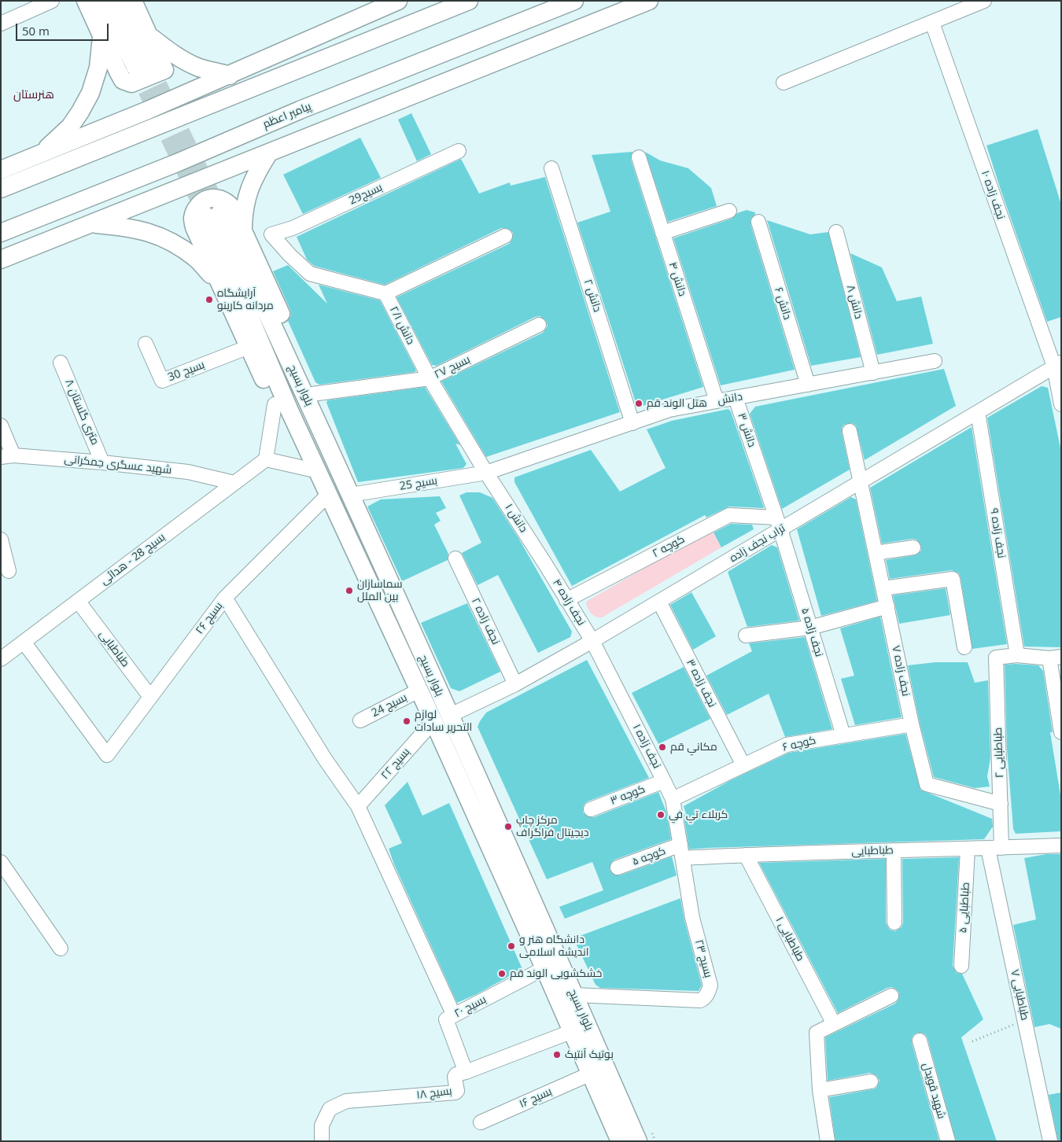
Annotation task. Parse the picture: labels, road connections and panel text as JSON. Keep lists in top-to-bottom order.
{
  "streets": {
    "main road": ["پیامبر اعظم", "بلوار بسیج"],
    "street": [
      "بسیج29",
      "نجف زاده ۱۰",
      "دانش ۴",
      "دانش ۲",
      "دانش ۸",
      "دانش ۶",
      "دانش ۲/۱",
      "بسیج ۲۷",
      "بسیج 30",
      "دانش",
      "۸ متری گلستان",
      "دانش ۳",
      "شهید عسگری جمکرانی",
      "بسیج 25",
      "دانش ۱",
      "نجف زاده ۹",
      "تراب نجف زاده",
      "کوچه ۲",
      "بسیج 28 - هدائی",
      "نجف زاده ۴",
      "بسیج ۲۶",
      "نجف زاده ۲",
      "نجف زاده ۵",
      "طباطبایی",
      "نجف زاده ۷",
      "نجف زاده ۳",
      "بسیج 24",
      "کوچه ۶",
      "نجف زاده ۱",
      "طباطبایی ۲",
      "بسیج ۲۲",
      "کوچه ۳",
      "کوچه ۵",
      "طباطبایی ۵",
      "طباطبایی ۱",
      "بسیج ۲۳",
      "طباطبایی ۷",
      "بسیج ۲۰",
      "شهید قویدل",
      "بسیج ۱۸",
      "بسیج ۱۶"
    ]
  },
  "crossings": [
    ["بسیج29", "دانش ۲/۱"],
    ["نجف زاده ۱۰", "تراب نجف زاده"],
    ["دانش ۴", "دانش"],
    ["دانش ۲", "دانش"],
    ["دانش ۸", "دانش"],
    ["دانش ۶", "دانش"],
    ["دانش ۲/۱", "بسیج ۲۷"],
    ["دانش ۲/۱", "دانش"],
    ["دانش ۲/۱", "بسیج 25"],
    ["دانش ۲/۱", "دانش ۱"],
    ["بسیج ۲۷", "بلوار بسیج"],
    ["بلوار بسیج", "بسیج 25"],
    ["بلوار بسیج", "تراب نجف زاده"],
    ["بلوار بسیج", "بسیج ۲۶"],
    ["بلوار بسیج", "بسیج 24"],
    ["بلوار بسیج", "بسیج ۲۲"],
    ["بلوار بسیج", "بسیج ۲۳"],
    ["بلوار بسیج", "بسیج ۲۰"],
    ["بلوار بسیج", "بسیج ۱۸"],
    ["بلوار بسیج", "بسیج ۱۶"],
    ["دانش", "دانش ۳"],
    ["دانش", "بسیج 25"],
    ["دانش", "دانش ۱"],
    ["۸ متری گلستان", "شهید عسگری جمکرانی"],
    ["دانش ۳", "تراب نجف زاده"],
    ["دانش ۳", "کوچه ۲"],
    ["دانش ۳", "نجف زاده ۵"],
    ["شهید عسگری جمکرانی", "بسیج 28 - هدائی"],
    ["بسیج 25", "دانش ۱"],
    ["دانش ۱", "نجف زاده ۴"],
    ["نجف زاده ۹", "تراب نجف زاده"],
    ["نجف زاده ۹", "طباطبایی ۲"],
    ["تراب نجف زاده", "کوچه ۲"],
    ["تراب نجف زاده", "نجف زاده ۴"],
    ["تراب نجف زاده", "نجف زاده ۲"],
    ["تراب نجف زاده", "نجف زاده ۵"],
    ["تراب نجف زاده", "نجف زاده ۷"],
    ["تراب نجف زاده", "نجف زاده ۳"],
    ["تراب نجف زاده", "نجف زاده ۱"],
    ["تراب نجف زاده", "بسیج ۲۲"],
    ["کوچه ۲", "نجف زاده ۴"],
    ["کوچه ۲", "نجف زاده ۵"],
    ["بسیج 28 - هدائی", "بسیج ۲۶"],
    ["بسیج 28 - هدائی", "طباطبایی"],
    ["نجف زاده ۴", "نجف زاده ۱"],
    ["بسیج ۲۶", "طباطبایی"],
    ["نجف زاده ۵", "کوچه ۶"],
    ["طباطبایی", "نجف زاده ۱"],
    ["طباطبایی", "طباطبایی ۲"],
    ["طباطبایی", "کوچه ۵"],
    ["طباطبایی", "طباطبایی ۵"],
    ["طباطبایی", "طباطبایی ۱"],
    ["طباطبایی", "بسیج ۲۳"],
    ["طباطبایی", "طباطبایی ۷"],
    ["نجف زاده ۷", "کوچه ۶"],
    ["نجف زاده ۷", "طباطبایی ۲"],
    ["نجف زاده ۳", "کوچه ۶"],
    ["کوچه ۶", "نجف زاده ۱"],
    ["نجف زاده ۱", "کوچه ۳"],
    ["نجف زاده ۱", "کوچه ۵"],
    ["نجف زاده ۱", "بسیج ۲۳"],
    ["طباطبایی ۲", "طباطبایی ۷"],
    ["کوچه ۵", "بسیج ۲۳"],
    ["بسیج ۲۰", "بسیج ۱۸"]
  ],
  "districts": ["هنرستان"],
  "places": [
    "آرایشگاه مردانه کارینو",
    "هتل الوند قم",
    "سماسازان بین الملل",
    "لوازم التحریر سادات",
    "مكاني قم",
    "كربلاء تي في",
    "مرکز چاپ دیجیتال فراگراف",
    "دانشگاه هنر و اندیشه اسلامی",
    "خشکشویی الوند قم",
    "بوتیک آنتیک"
  ],
  "scale_bar": "50 m"
}
